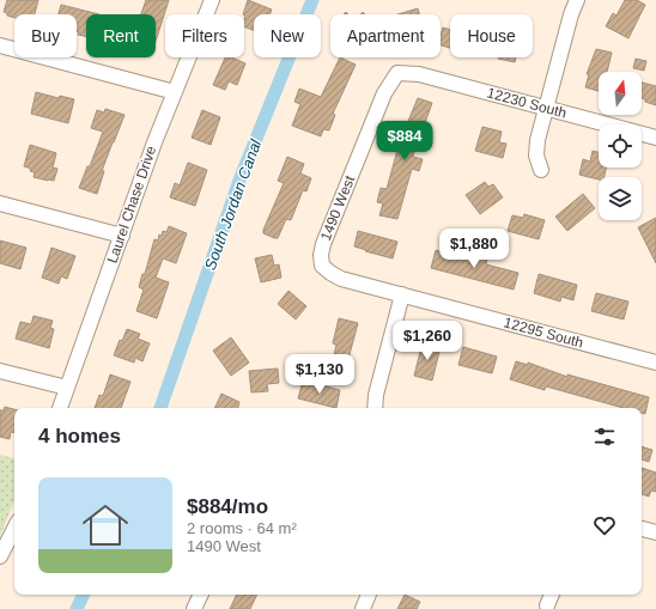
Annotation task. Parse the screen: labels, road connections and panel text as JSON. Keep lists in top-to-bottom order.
{
  "streets": {
    "street": [
      "12230 South",
      "Laurel Chase Drive",
      "1490 West",
      "12295 South"
    ]
  },
  "crossings": [
    ["12230 South", "1490 West"],
    ["1490 West", "12295 South"]
  ],
  "water": ["South Jordan Canal"],
  "north": "top",
  "page": {
    "chip": [
      "Buy",
      "Rent",
      "Filters",
      "New",
      "Apartment",
      "House"
    ],
    "price": [
      "$884",
      "$1,880",
      "$1,260",
      "$1,130"
    ],
    "heading": "4 homes",
    "list": [
      {
        "name": "$884/mo",
        "note": "2 rooms · 64 m² · 1490 West"
      }
    ]
  }
}
